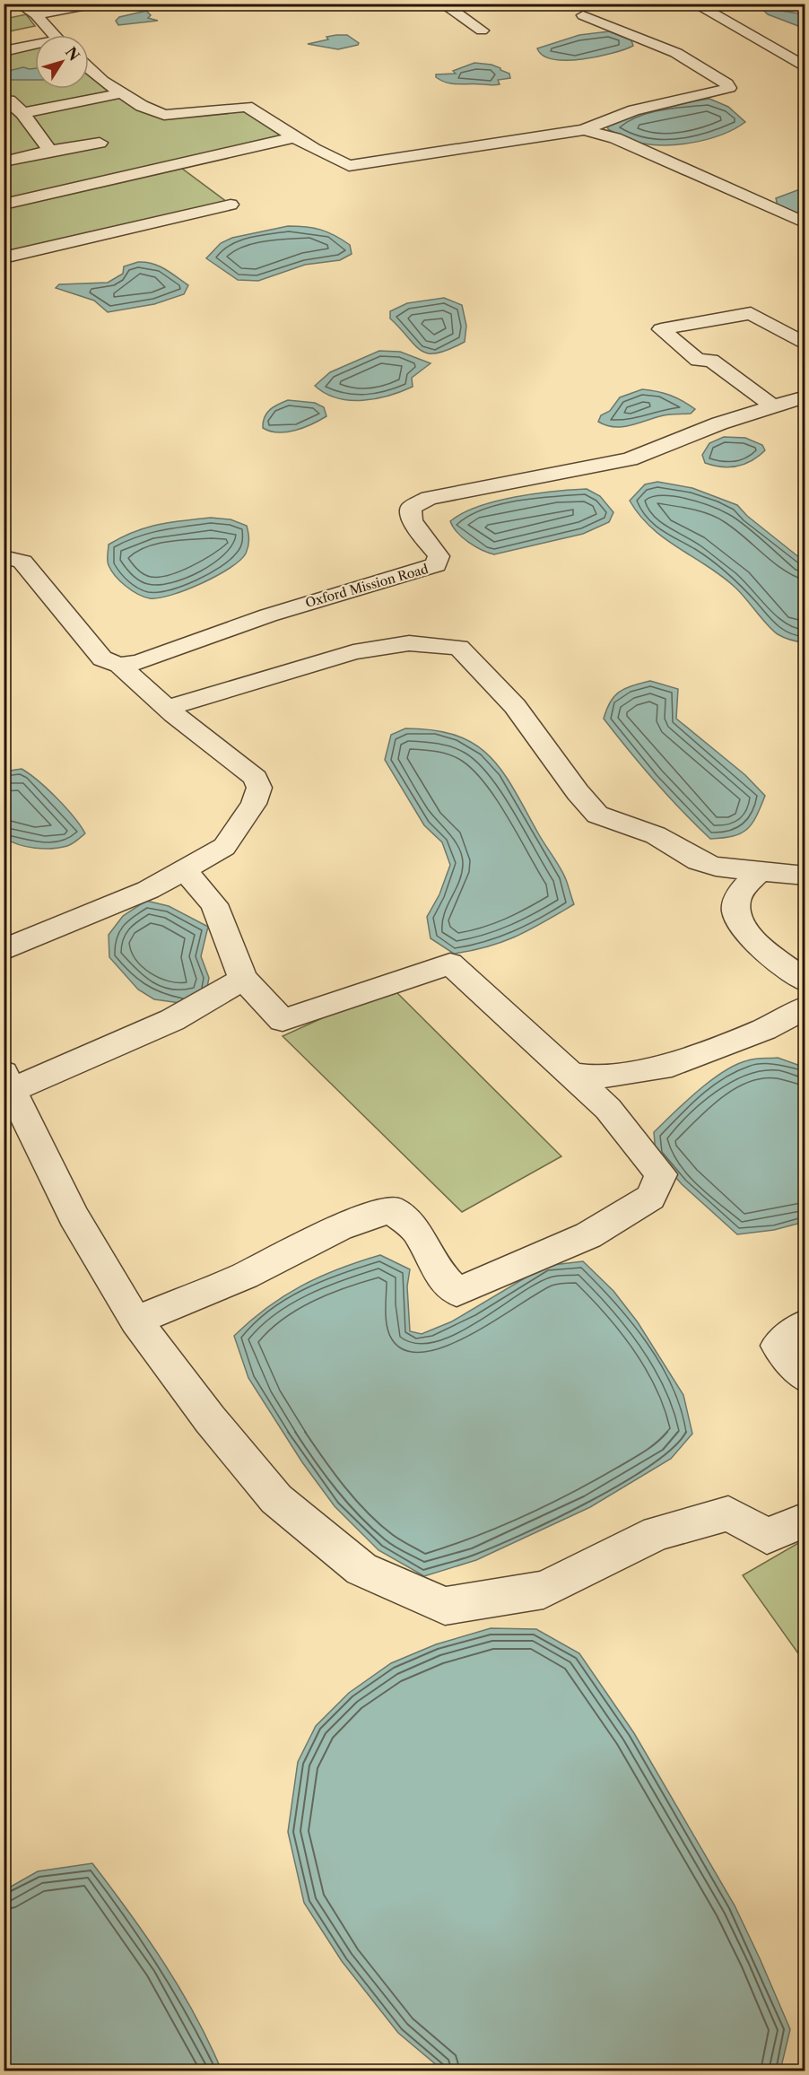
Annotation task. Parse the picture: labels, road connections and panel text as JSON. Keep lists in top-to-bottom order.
{
  "streets": {
    "street": ["Oxford Mission Road"]
  },
  "north": "top right"
}
